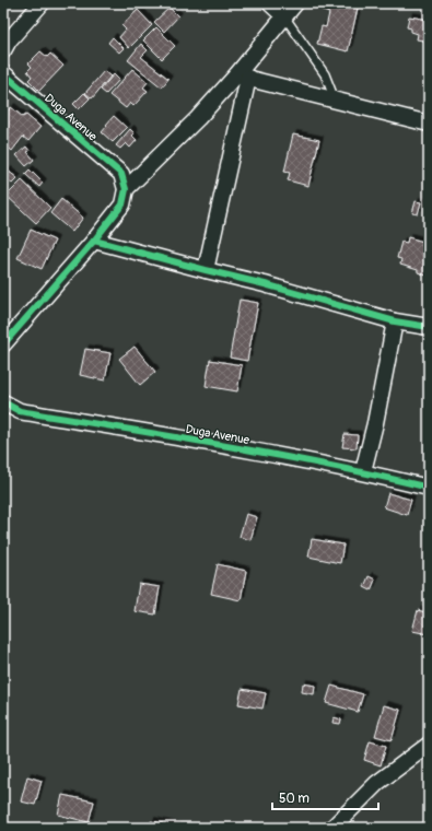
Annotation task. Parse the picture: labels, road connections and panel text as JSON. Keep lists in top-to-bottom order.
{
  "streets": {
    "street": ["Duga Avenue"]
  },
  "scale_bar": "50 m"
}
